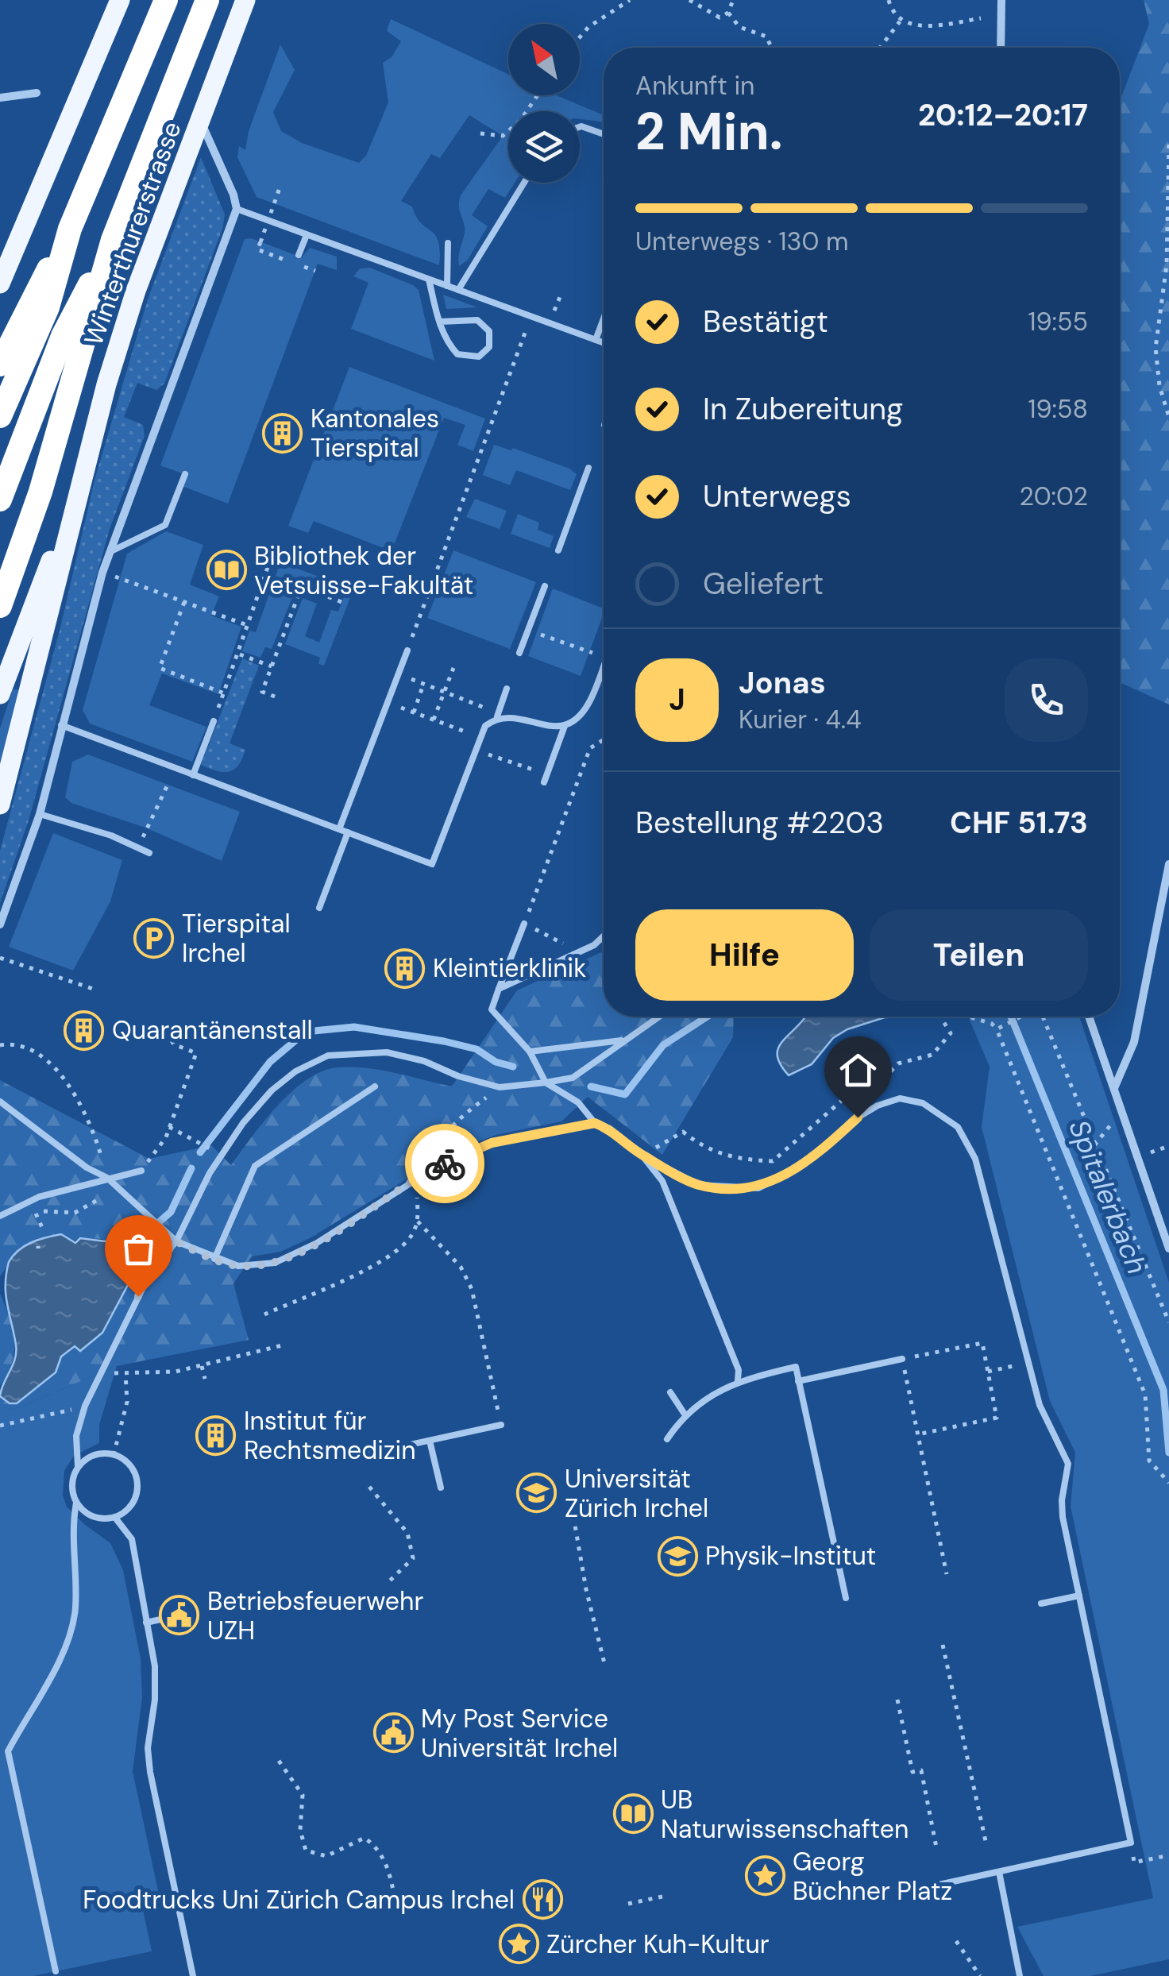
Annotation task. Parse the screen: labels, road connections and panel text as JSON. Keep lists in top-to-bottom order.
{
  "streets": {
    "main road": ["Winterthurerstrasse"]
  },
  "water": ["Spitalerbach"],
  "places": {
    "building": [
      "Kantonales Tierspital",
      "Kleintierklinik",
      "Quarantänenstall",
      "Institut für Rechtsmedizin"
    ],
    "library": ["Bibliothek der Vetsuisse-Fakultät", "UB Naturwissenschaften"],
    "parking": ["Tierspital Irchel"],
    "school or university": ["Universität Zürich Irchel", "Physik-Institut"],
    "public building": ["Betriebsfeuerwehr UZH", "My Post Service Universität Irchel"],
    "place": ["Georg Büchner Platz", "Zürcher Kuh-Kultur"],
    "restaurant": ["Foodtrucks Uni Zürich Campus Irchel"]
  },
  "north": "top left",
  "page": {
    "heading": ["2 Min.", "Ankunft in", "20:12–20:17"],
    "panel": [
      "Jonas",
      "Kurier · 4.4",
      "Bestellung #2203",
      "CHF 51.73"
    ],
    "bar": "Unterwegs · 130 m",
    "list": [
      ["Bestätigt", "19:55"],
      ["In Zubereitung", "19:58"],
      ["Unterwegs", "20:02"],
      "Geliefert"
    ],
    "round": "J",
    "buttons": ["Hilfe", "Teilen"]
  }
}
